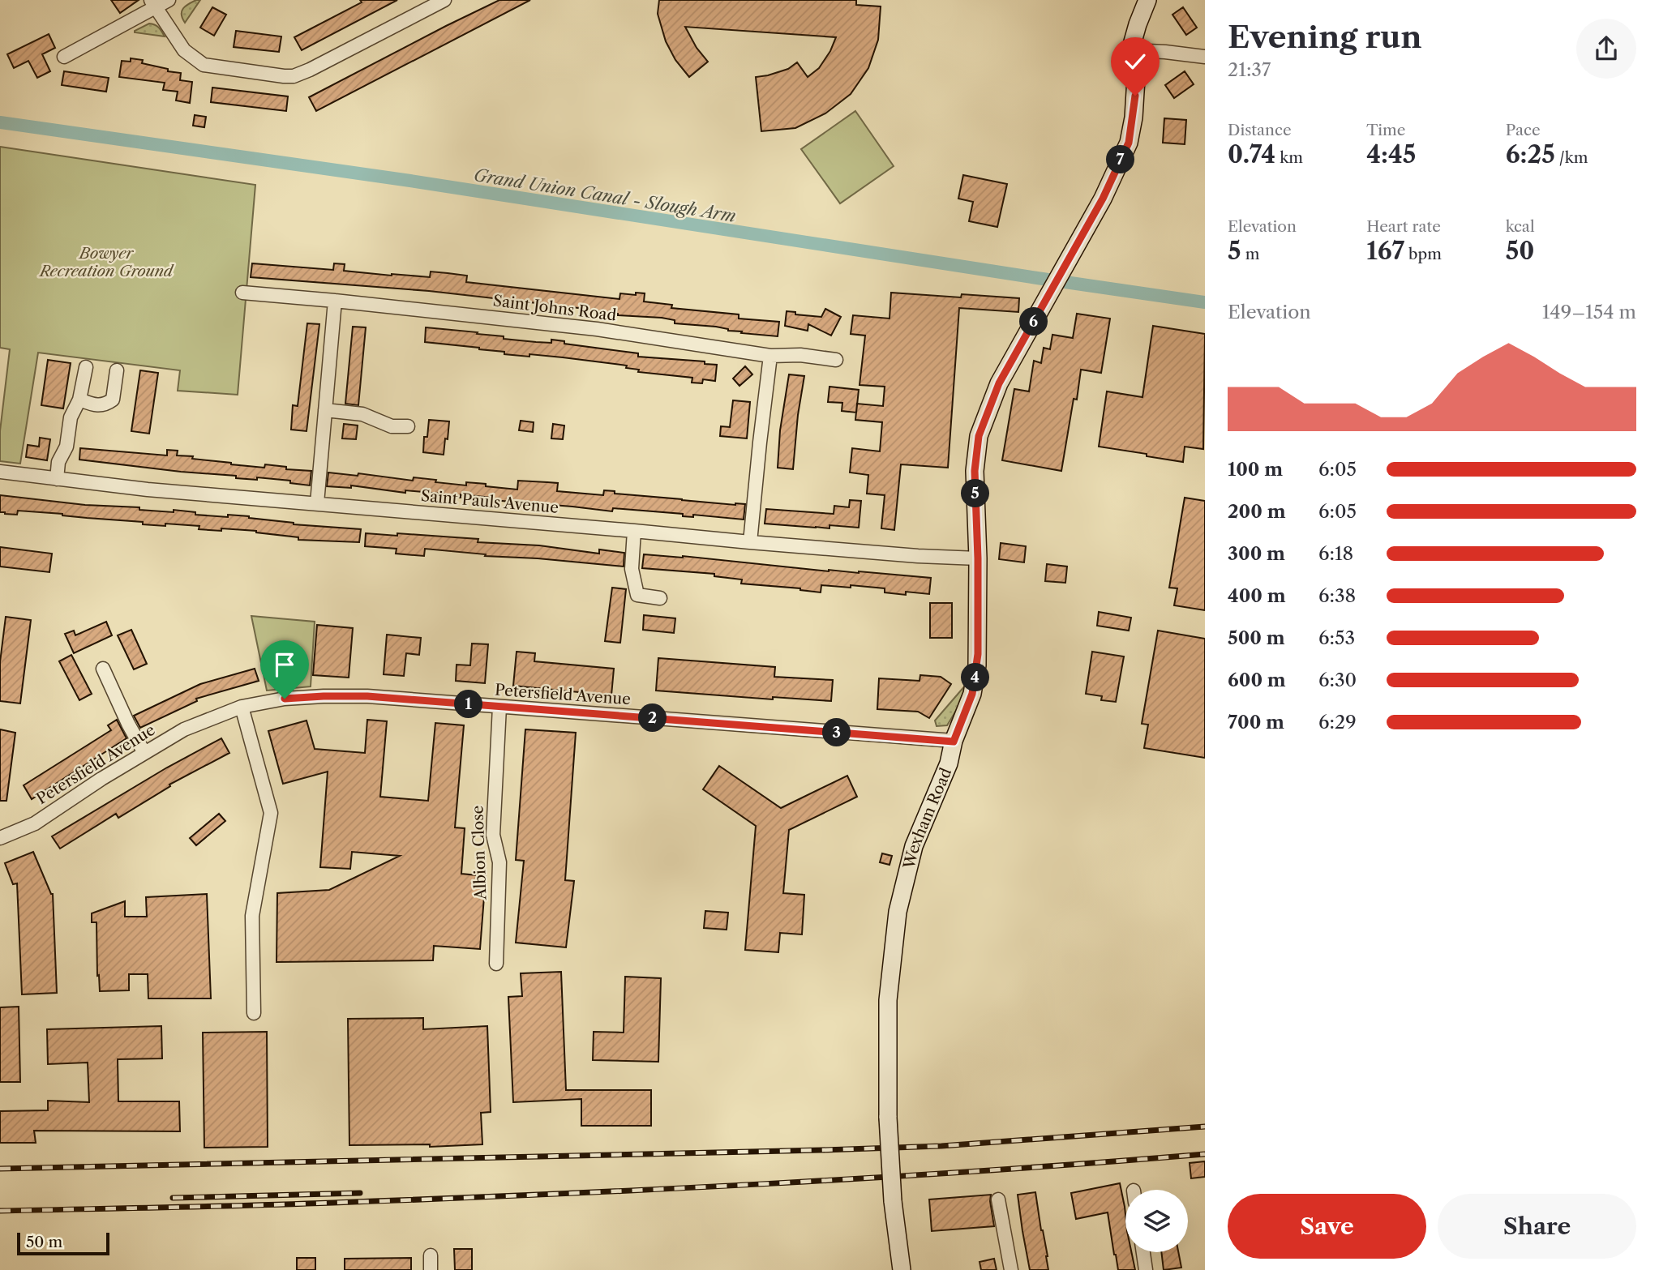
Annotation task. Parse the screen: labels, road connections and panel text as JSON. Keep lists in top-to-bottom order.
{
  "streets": {
    "street": [
      "Saint Johns Road",
      "Saint Pauls Avenue",
      "Petersfield Avenue",
      "Wexham Road",
      "Albion Close"
    ]
  },
  "crossings": [
    ["Saint Pauls Avenue", "Wexham Road"],
    ["Petersfield Avenue", "Wexham Road"],
    ["Petersfield Avenue", "Albion Close"]
  ],
  "water": ["Grand Union Canal - Slough Arm"],
  "parks": ["Bowyer Recreation Ground"],
  "scale_bar": "50 m",
  "page": {
    "heading": ["Evening run", "21:37"],
    "stats": [
      ["Distance", "0.74 km"],
      ["Time", "4:45"],
      ["Pace", "6:25 /km"],
      ["Elevation", "5 m"],
      ["Heart rate", "167 bpm"],
      ["kcal", "50"]
    ],
    "pins": [
      "7",
      "6",
      "5",
      "4",
      "1",
      "2",
      "3"
    ],
    "chart": ["Elevation", "149–154 m"],
    "list": [
      {
        "name": "100 m",
        "note": "6:05"
      },
      {
        "name": "200 m",
        "note": "6:05"
      },
      {
        "name": "300 m",
        "note": "6:18"
      },
      {
        "name": "400 m",
        "note": "6:38"
      },
      {
        "name": "500 m",
        "note": "6:53"
      },
      {
        "name": "600 m",
        "note": "6:30"
      },
      {
        "name": "700 m",
        "note": "6:29"
      }
    ],
    "buttons": ["Save", "Share"],
    "scale": "50 m"
  }
}
